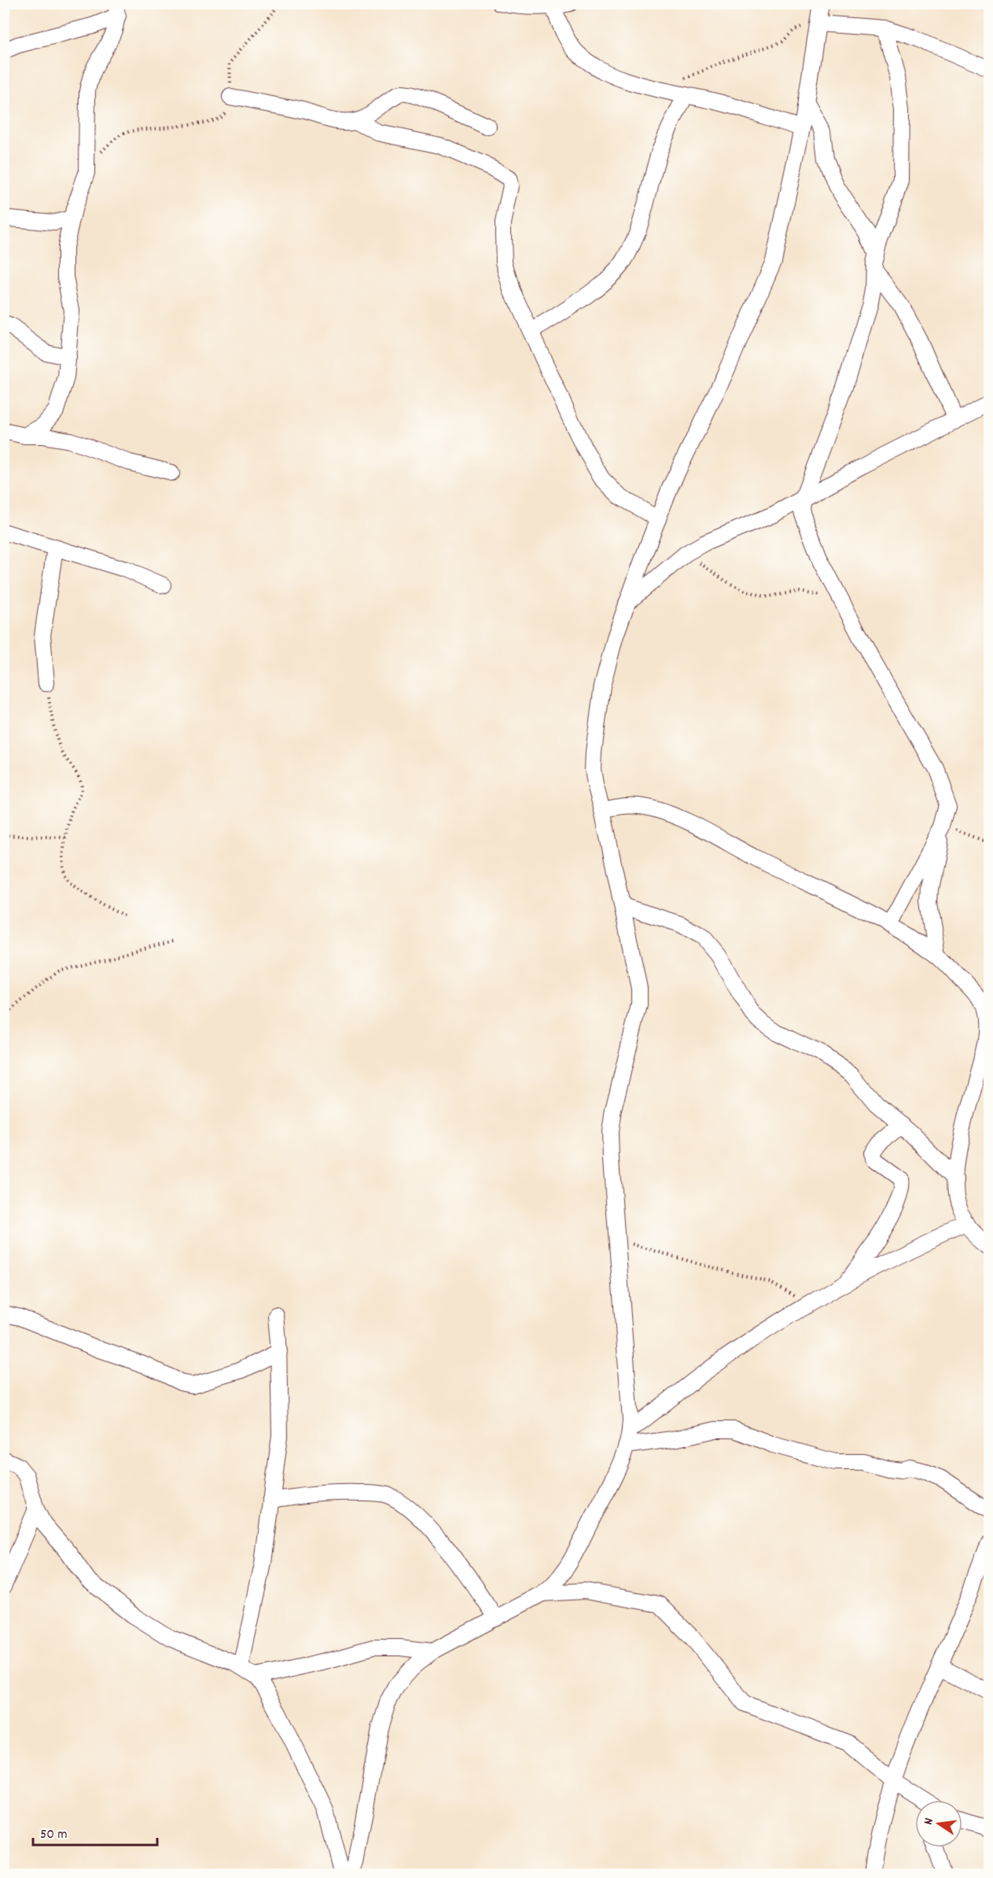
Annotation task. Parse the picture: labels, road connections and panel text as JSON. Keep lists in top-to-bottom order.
{
  "scale_bar": "50 m",
  "north": "left"
}
